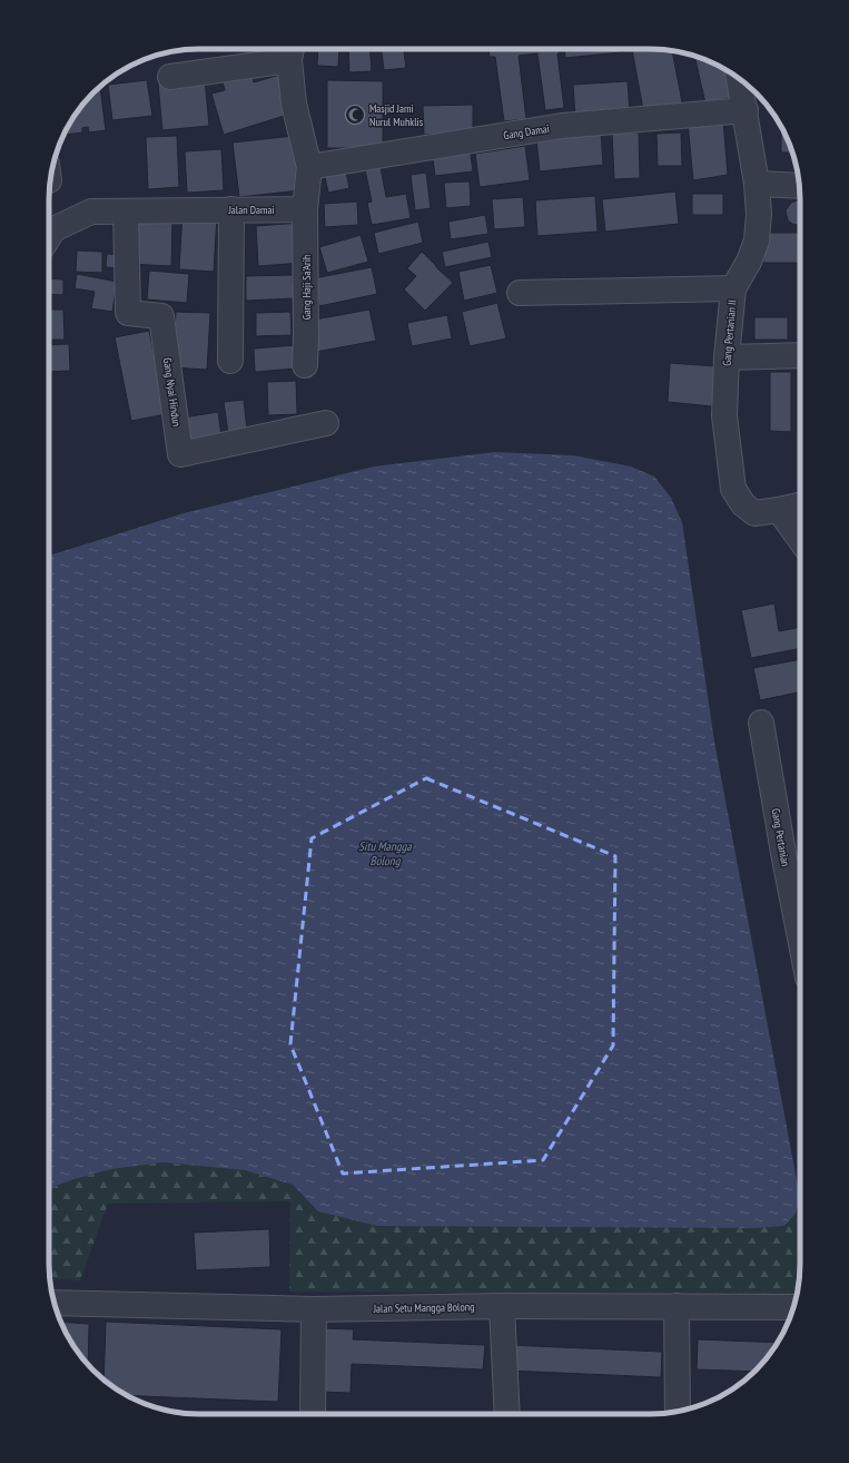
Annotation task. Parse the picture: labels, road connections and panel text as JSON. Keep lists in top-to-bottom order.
{
  "streets": {
    "street": [
      "Gang Damai",
      "Jalan Damai",
      "Gang Haji Sa'Arih",
      "Gang Pertanian II",
      "Gang Nyai Hindun",
      "Gang Pertanian",
      "Jalan Setu Mangga Bolong"
    ]
  },
  "crossings": [
    ["Gang Damai", "Gang Pertanian II"],
    ["Jalan Damai", "Gang Haji Sa'Arih"],
    ["Jalan Damai", "Gang Nyai Hindun"]
  ],
  "water": ["Situ Mangga Bolong"],
  "places": {
    "mosque": ["Masjid Jami Nurul Muhklis"]
  }
}
